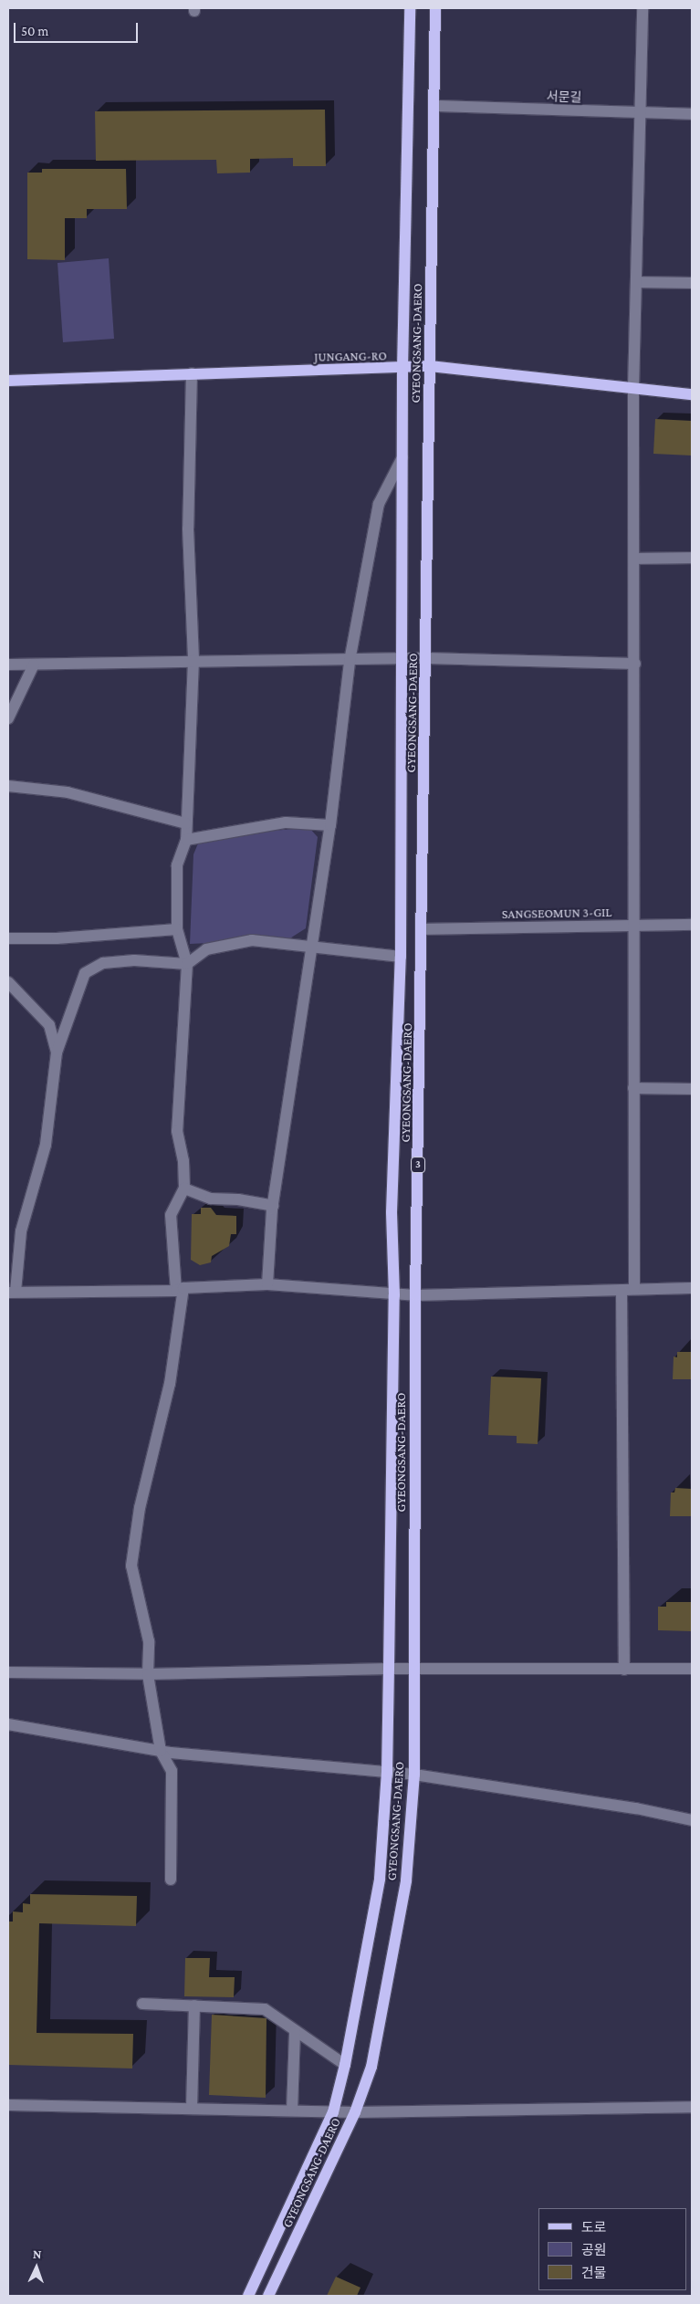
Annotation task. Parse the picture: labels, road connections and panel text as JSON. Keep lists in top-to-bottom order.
{
  "streets": {
    "main road": ["GYEONGSANG-DAERO", "JUNGANG-RO", "3"],
    "street": ["서문길", "SANGSEOMUN 3-GIL"]
  },
  "crossings": [
    ["서문길", "GYEONGSANG-DAERO"],
    ["GYEONGSANG-DAERO", "JUNGANG-RO"],
    ["GYEONGSANG-DAERO", "SANGSEOMUN 3-GIL"]
  ],
  "legend": ["도로", "공원", "건물"],
  "scale_bar": "50 m",
  "north": "top"
}
